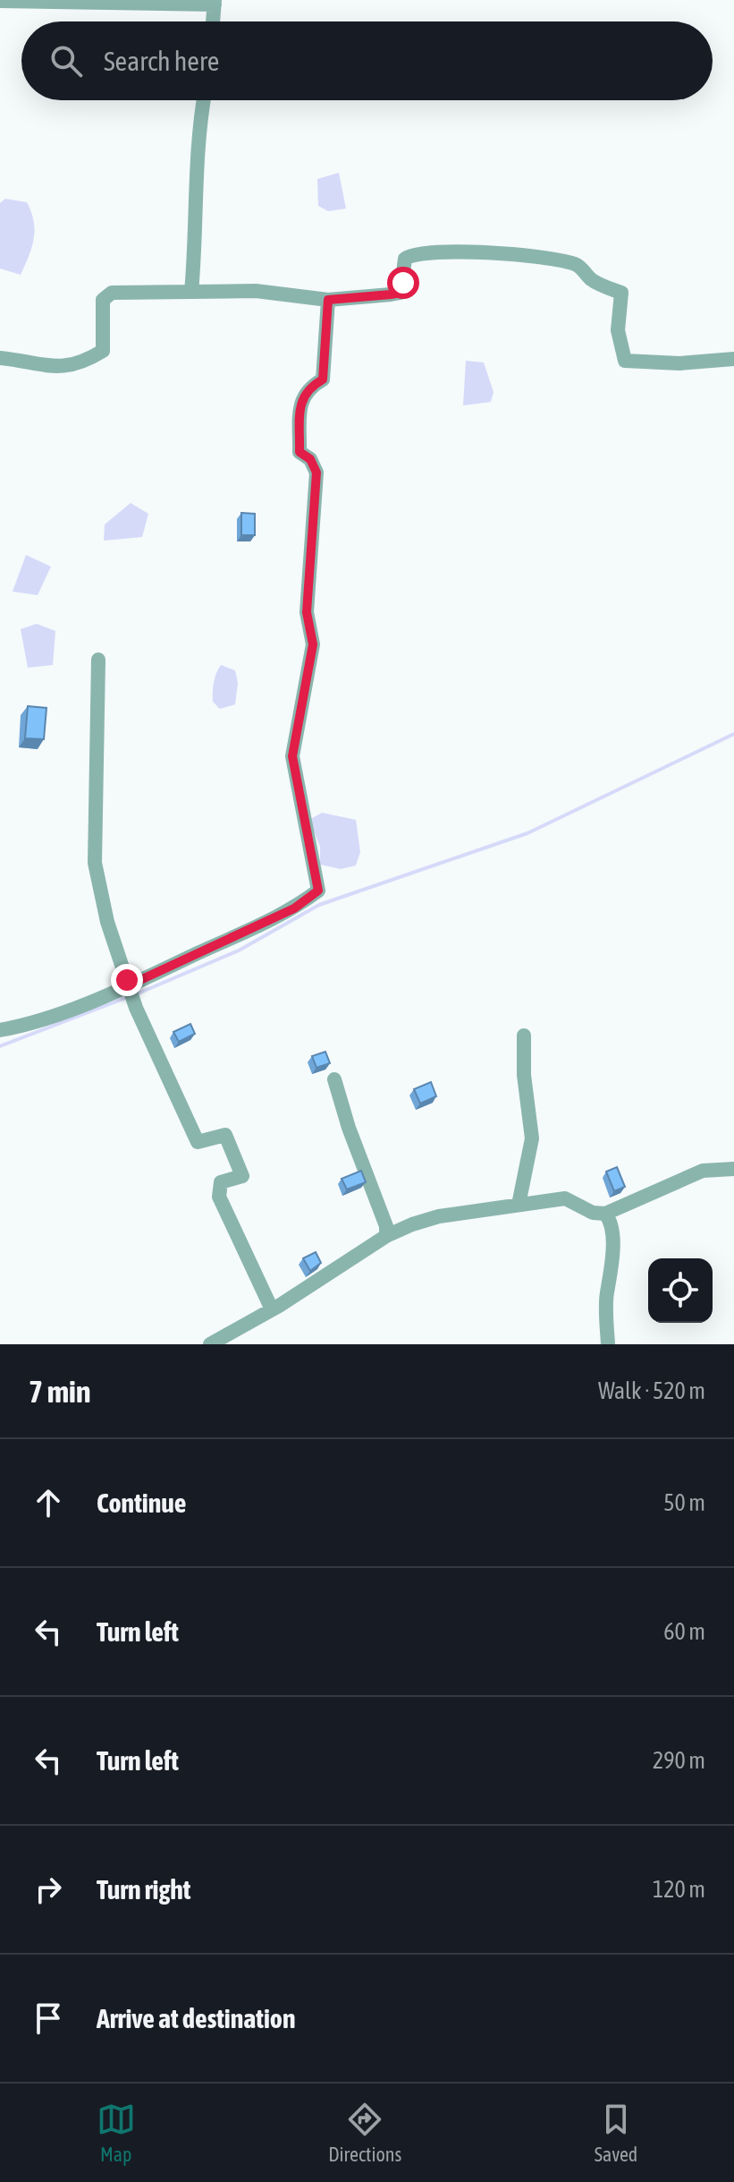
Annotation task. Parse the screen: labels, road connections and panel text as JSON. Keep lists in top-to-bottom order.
{
  "page": {
    "search": "Search here",
    "heading": ["7 min", "Walk · 520 m"],
    "list": [
      ["Continue", "50 m"],
      ["Turn left", "60 m"],
      ["Turn left", "290 m"],
      ["Turn right", "120 m"],
      "Arrive at destination"
    ],
    "nav": ["Map", "Directions", "Saved"]
  }
}
